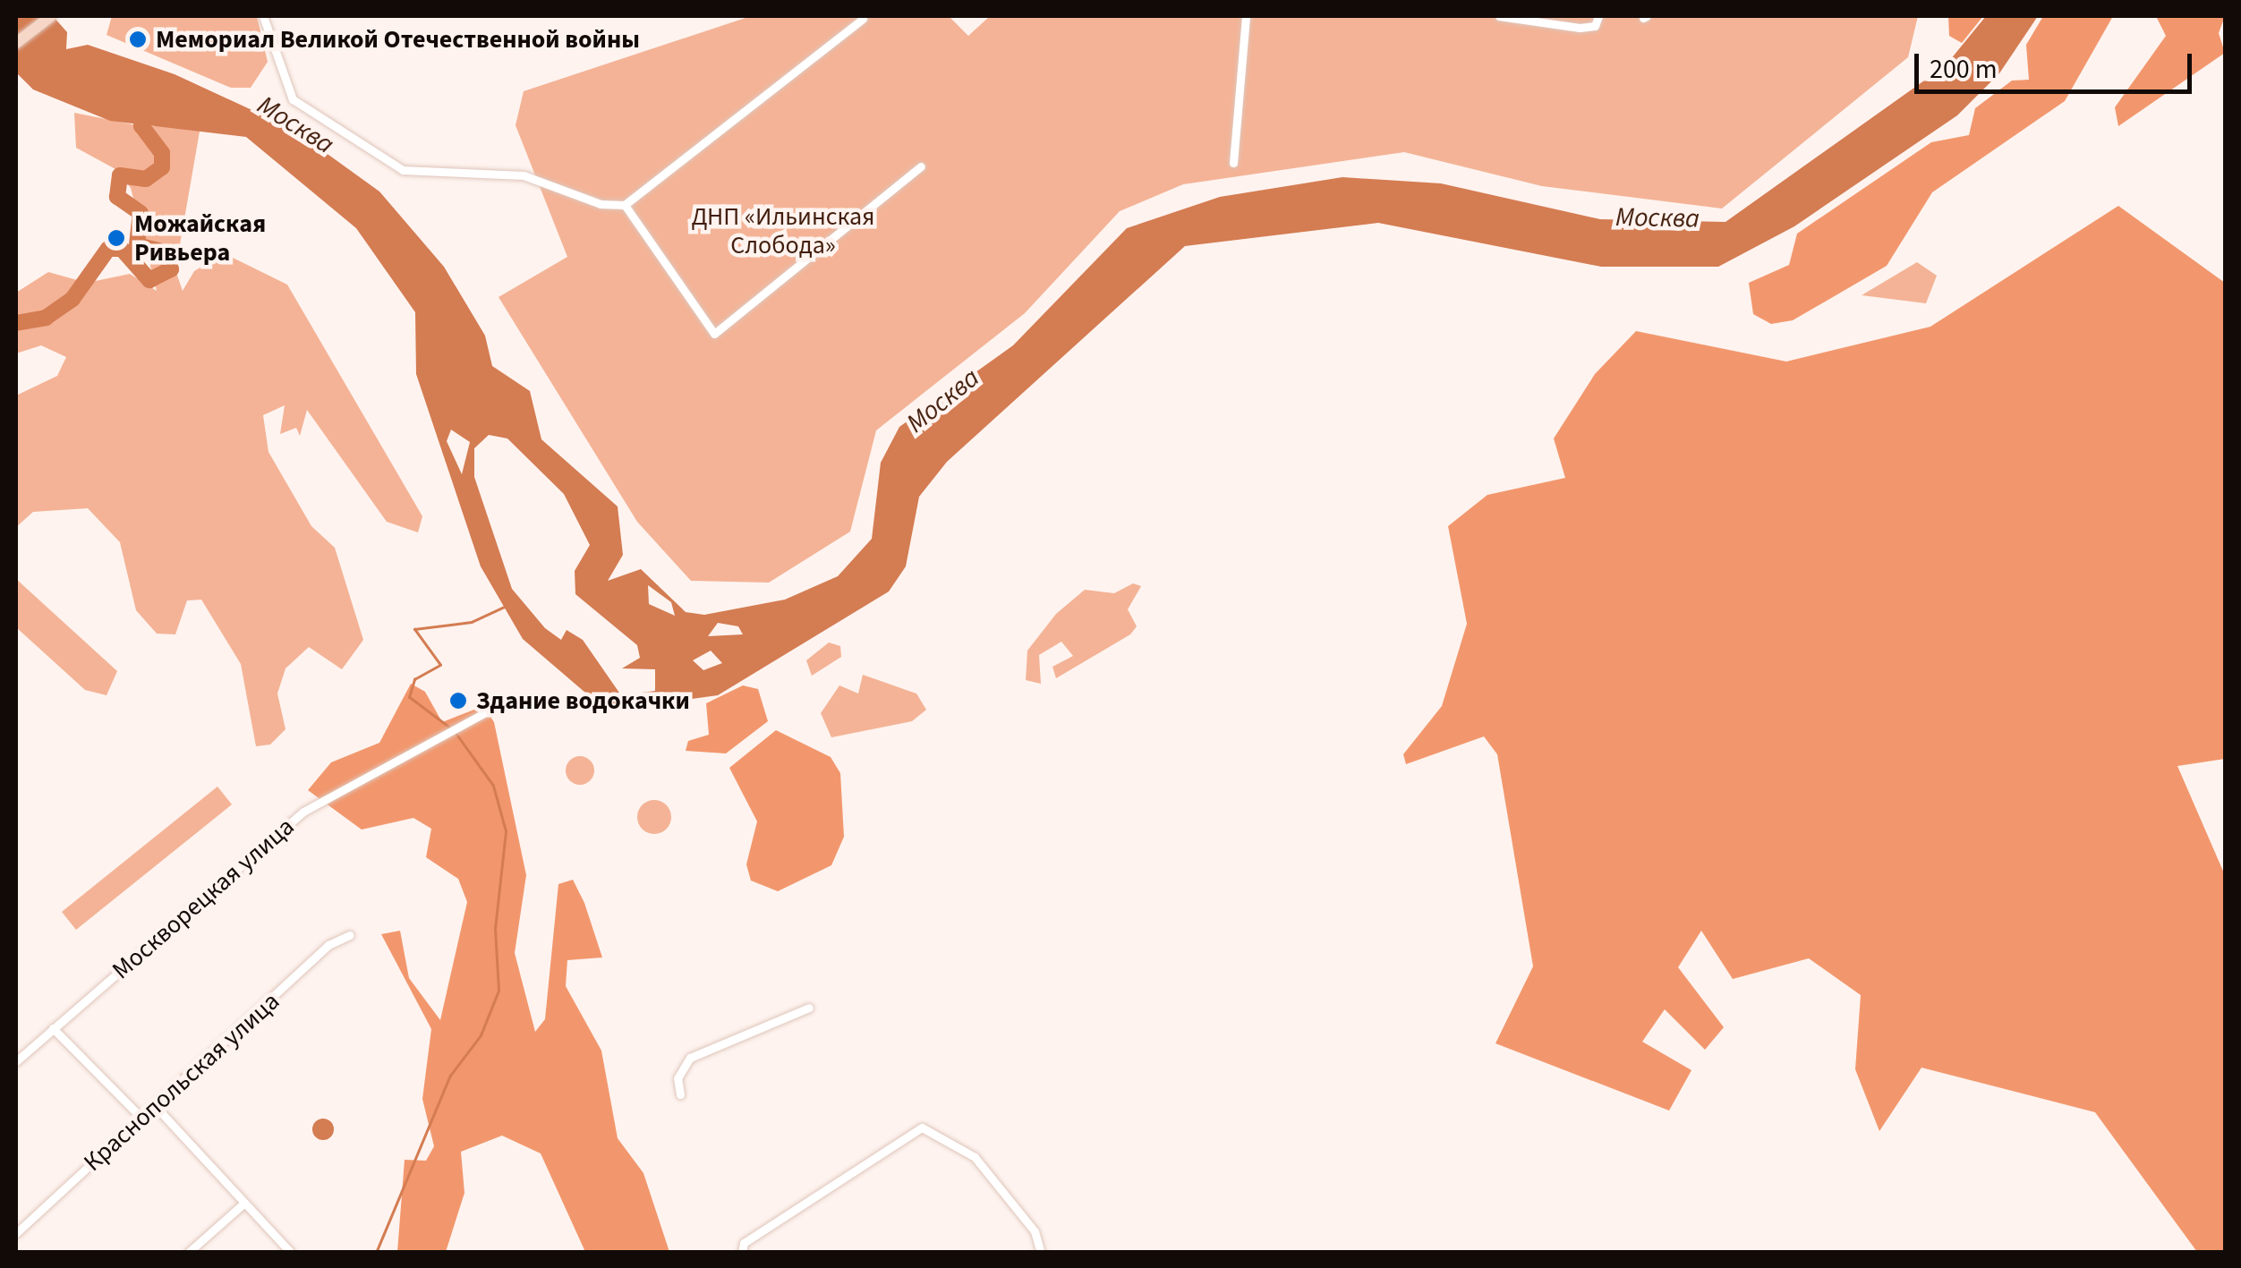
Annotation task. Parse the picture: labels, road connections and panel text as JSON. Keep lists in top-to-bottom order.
{
  "streets": {
    "street": ["Москворецкая улица", "Краснопольская улица"]
  },
  "water": ["Москва"],
  "parks": ["ДНП «Ильинская Слобода»"],
  "places": ["Мемориал Великой Отечественной войны", "Можайская Ривьера", "Здание водокачки"],
  "scale_bar": "200 m"
}
